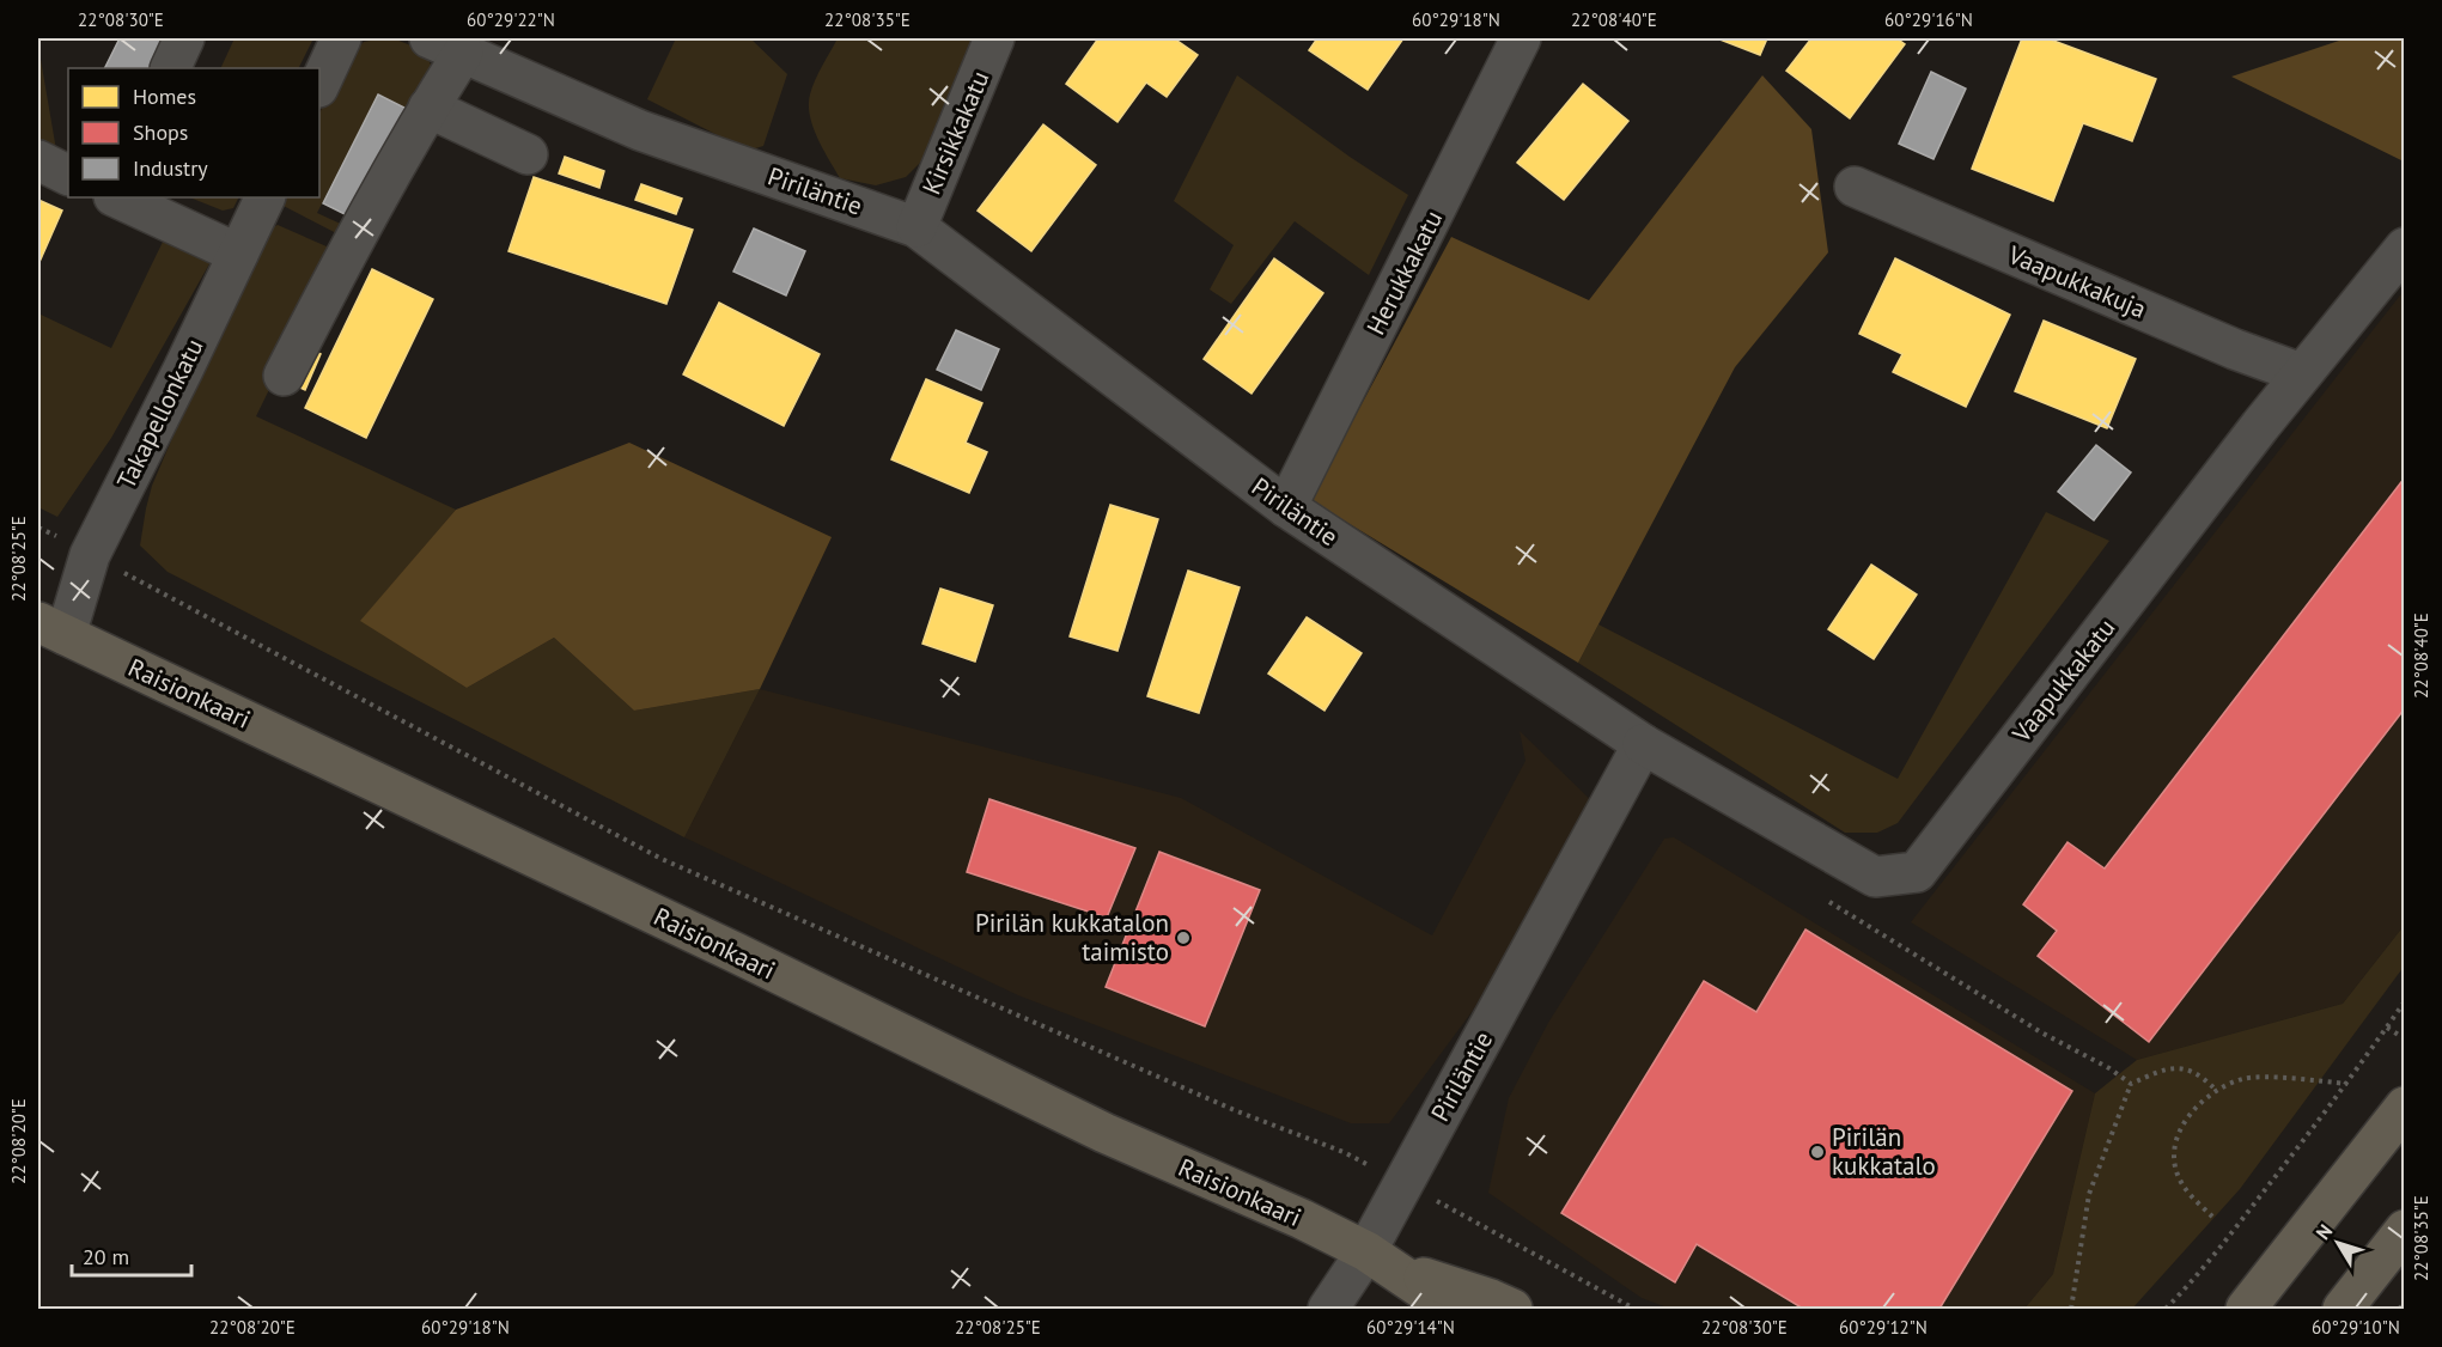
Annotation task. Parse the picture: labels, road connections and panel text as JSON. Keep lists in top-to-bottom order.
{
  "streets": {
    "main road": ["Raisionkaari"],
    "street": [
      "Kirsikkakatu",
      "Piriläntie",
      "Herukkakatu",
      "Vaapukkakuja",
      "Takapellonkatu",
      "Vaapukkakatu"
    ]
  },
  "crossings": [
    ["Kirsikkakatu", "Piriläntie"],
    ["Piriläntie", "Herukkakatu"],
    ["Piriläntie", "Vaapukkakatu"],
    ["Piriläntie", "Raisionkaari"],
    ["Vaapukkakuja", "Vaapukkakatu"],
    ["Takapellonkatu", "Raisionkaari"]
  ],
  "places": ["Pirilän kukkatalon taimisto", "Pirilän kukkatalo"],
  "legend": ["Homes", "Shops", "Industry"],
  "scale_bar": "20 m",
  "north": "top left",
  "coordinates": [
    "22°08'30\"E",
    "60°29'22\"N",
    "22°08'35\"E",
    "60°29'18\"N",
    "22°08'40\"E",
    "60°29'16\"N",
    "22°08'25\"E",
    "22°08'20\"E",
    "60°29'14\"N",
    "60°29'12\"N",
    "60°29'10\"N"
  ]
}
